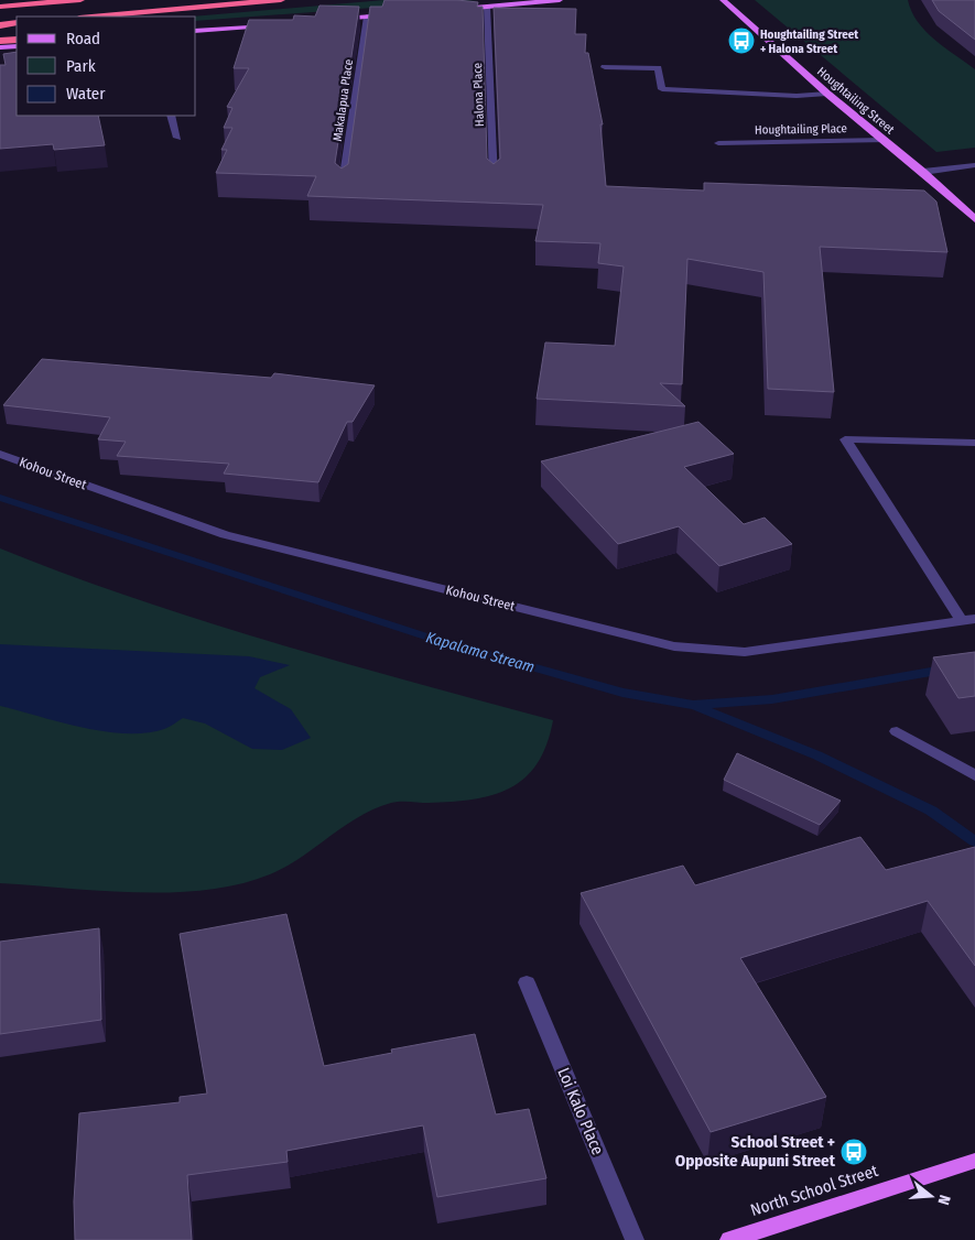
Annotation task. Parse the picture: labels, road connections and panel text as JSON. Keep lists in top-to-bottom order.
{
  "streets": {
    "main road": ["Houghtailing Street", "North School Street"],
    "street": [
      "Halona Place",
      "Makalapua Place",
      "Houghtailing Place",
      "Kohou Street",
      "Loi Kalo Place"
    ]
  },
  "crossings": [
    ["Houghtailing Street", "Houghtailing Place"]
  ],
  "water": ["Kapalama Stream"],
  "places": {
    "bus stop": ["Houghtailing Street + Halona Street", "School Street + Opposite Aupuni Street"]
  },
  "legend": ["Road", "Park", "Water"],
  "north": "right"
}
